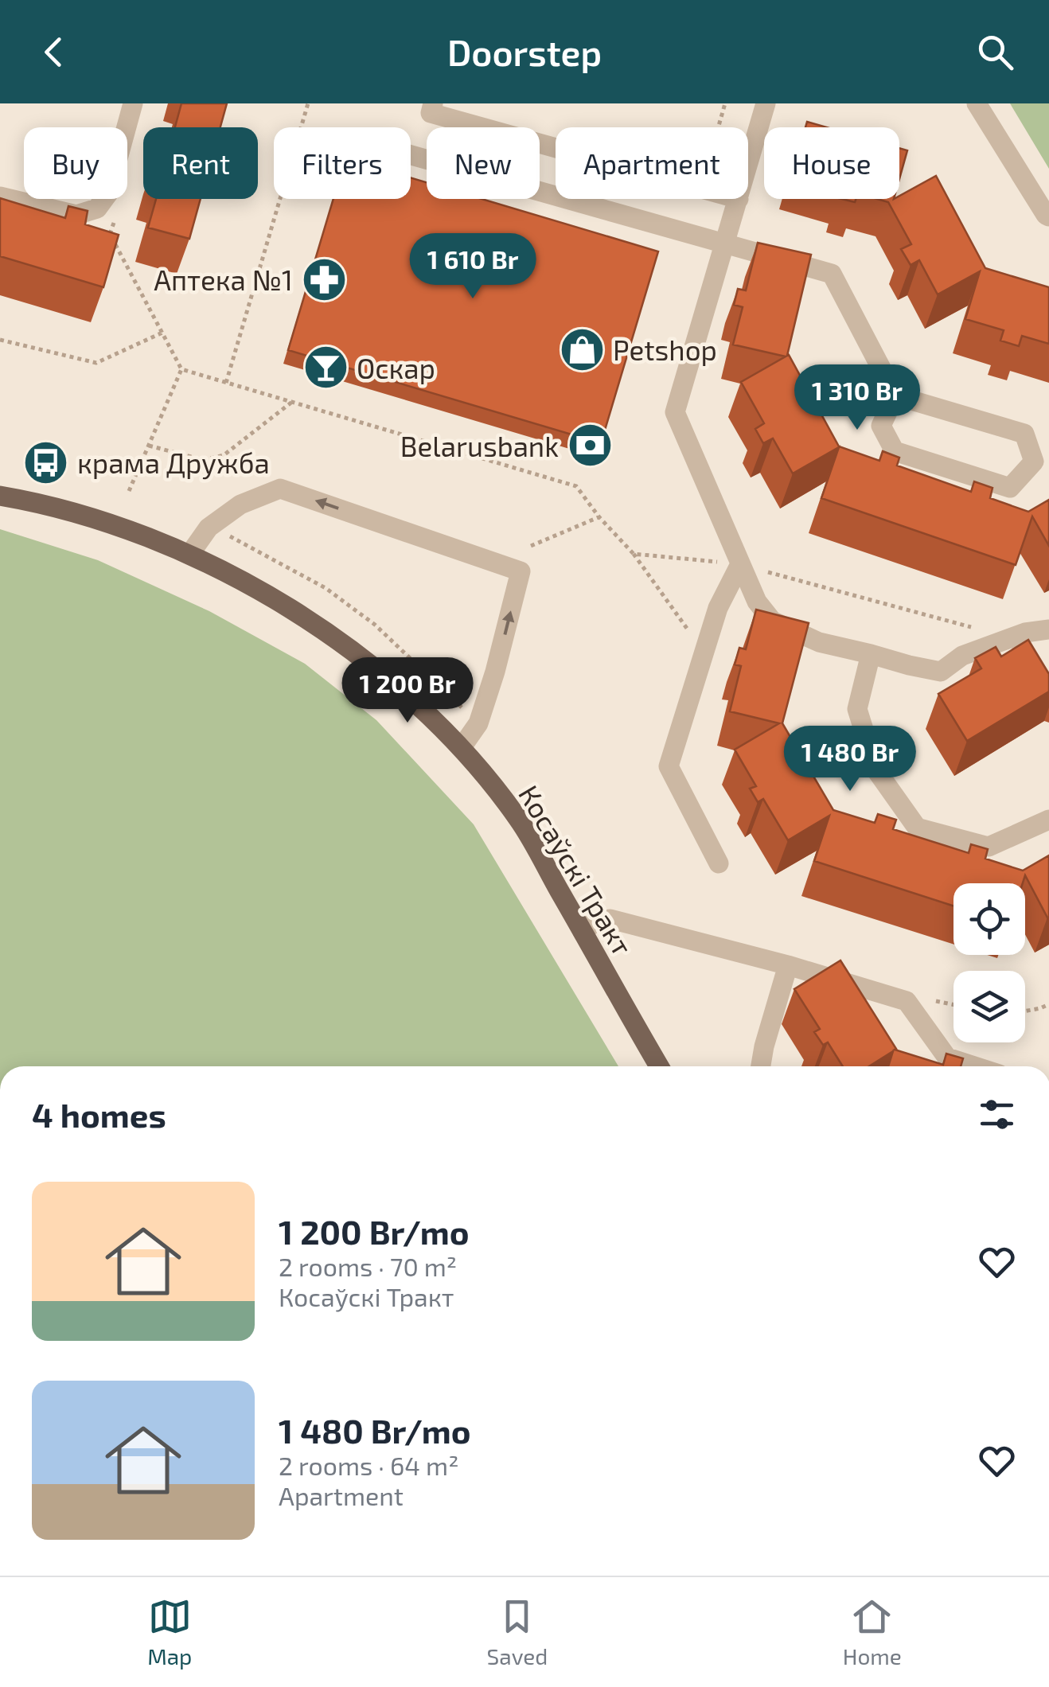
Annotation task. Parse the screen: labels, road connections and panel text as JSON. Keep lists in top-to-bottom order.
{
  "streets": {
    "main road": ["Косаўскі Тракт"]
  },
  "places": {
    "pharmacy": ["Аптека №1"],
    "shop": ["Petshop"],
    "bar": ["Оскар"],
    "bank": ["Belarusbank"],
    "bus stop": ["крама Дружба"]
  },
  "page": {
    "header": "Doorstep",
    "chip": [
      "Buy",
      "Rent",
      "Filters",
      "New",
      "Apartment",
      "House"
    ],
    "price": [
      "1 610 Br",
      "1 310 Br",
      "1 200 Br",
      "1 480 Br"
    ],
    "heading": "4 homes",
    "list": [
      {
        "name": "1 200 Br/mo",
        "note": "2 rooms · 70 m² · Косаўскі Тракт"
      },
      {
        "name": "1 480 Br/mo",
        "note": "2 rooms · 64 m² · Apartment"
      }
    ],
    "tabs": ["Map", "Saved", "Home"]
  }
}
